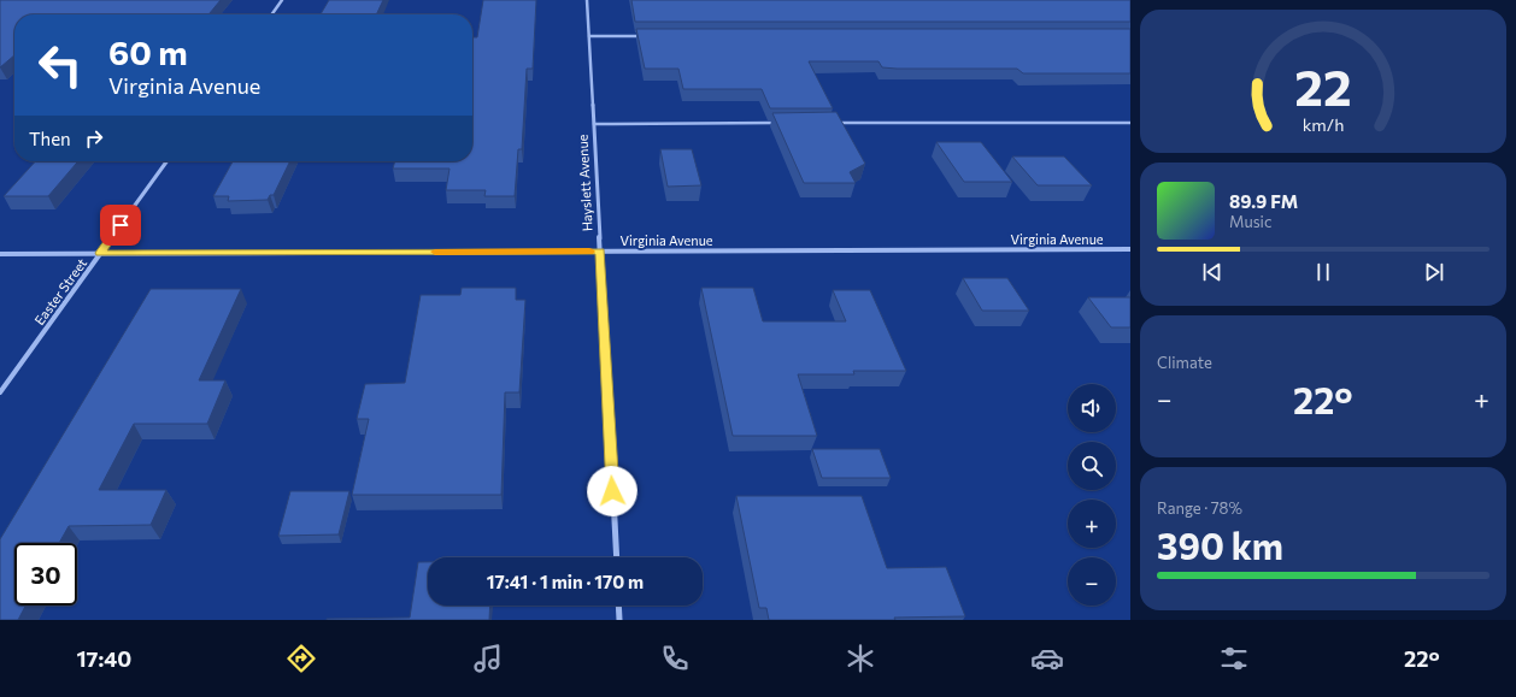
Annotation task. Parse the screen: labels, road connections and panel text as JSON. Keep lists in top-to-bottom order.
{
  "streets": {
    "street": ["Hayslett Avenue", "Virginia Avenue", "Easter Street"]
  },
  "crossings": [
    ["Hayslett Avenue", "Virginia Avenue"],
    ["Virginia Avenue", "Easter Street"]
  ],
  "page": {
    "turn": ["60 m", "Virginia Avenue"],
    "then": "Then",
    "song": ["89.9 FM", "Music"],
    "tile": [
      "Climate",
      ["Range · 78%", "390 km"]
    ],
    "heat": ["−", "22°", "+"],
    "map_buttons": ["+", "−"],
    "limit": "30",
    "trip": "17:41 · 1 min · 170 m",
    "tabs": ["17:40", "22°"],
    "gauge": ["22", "km/h"]
  }
}
